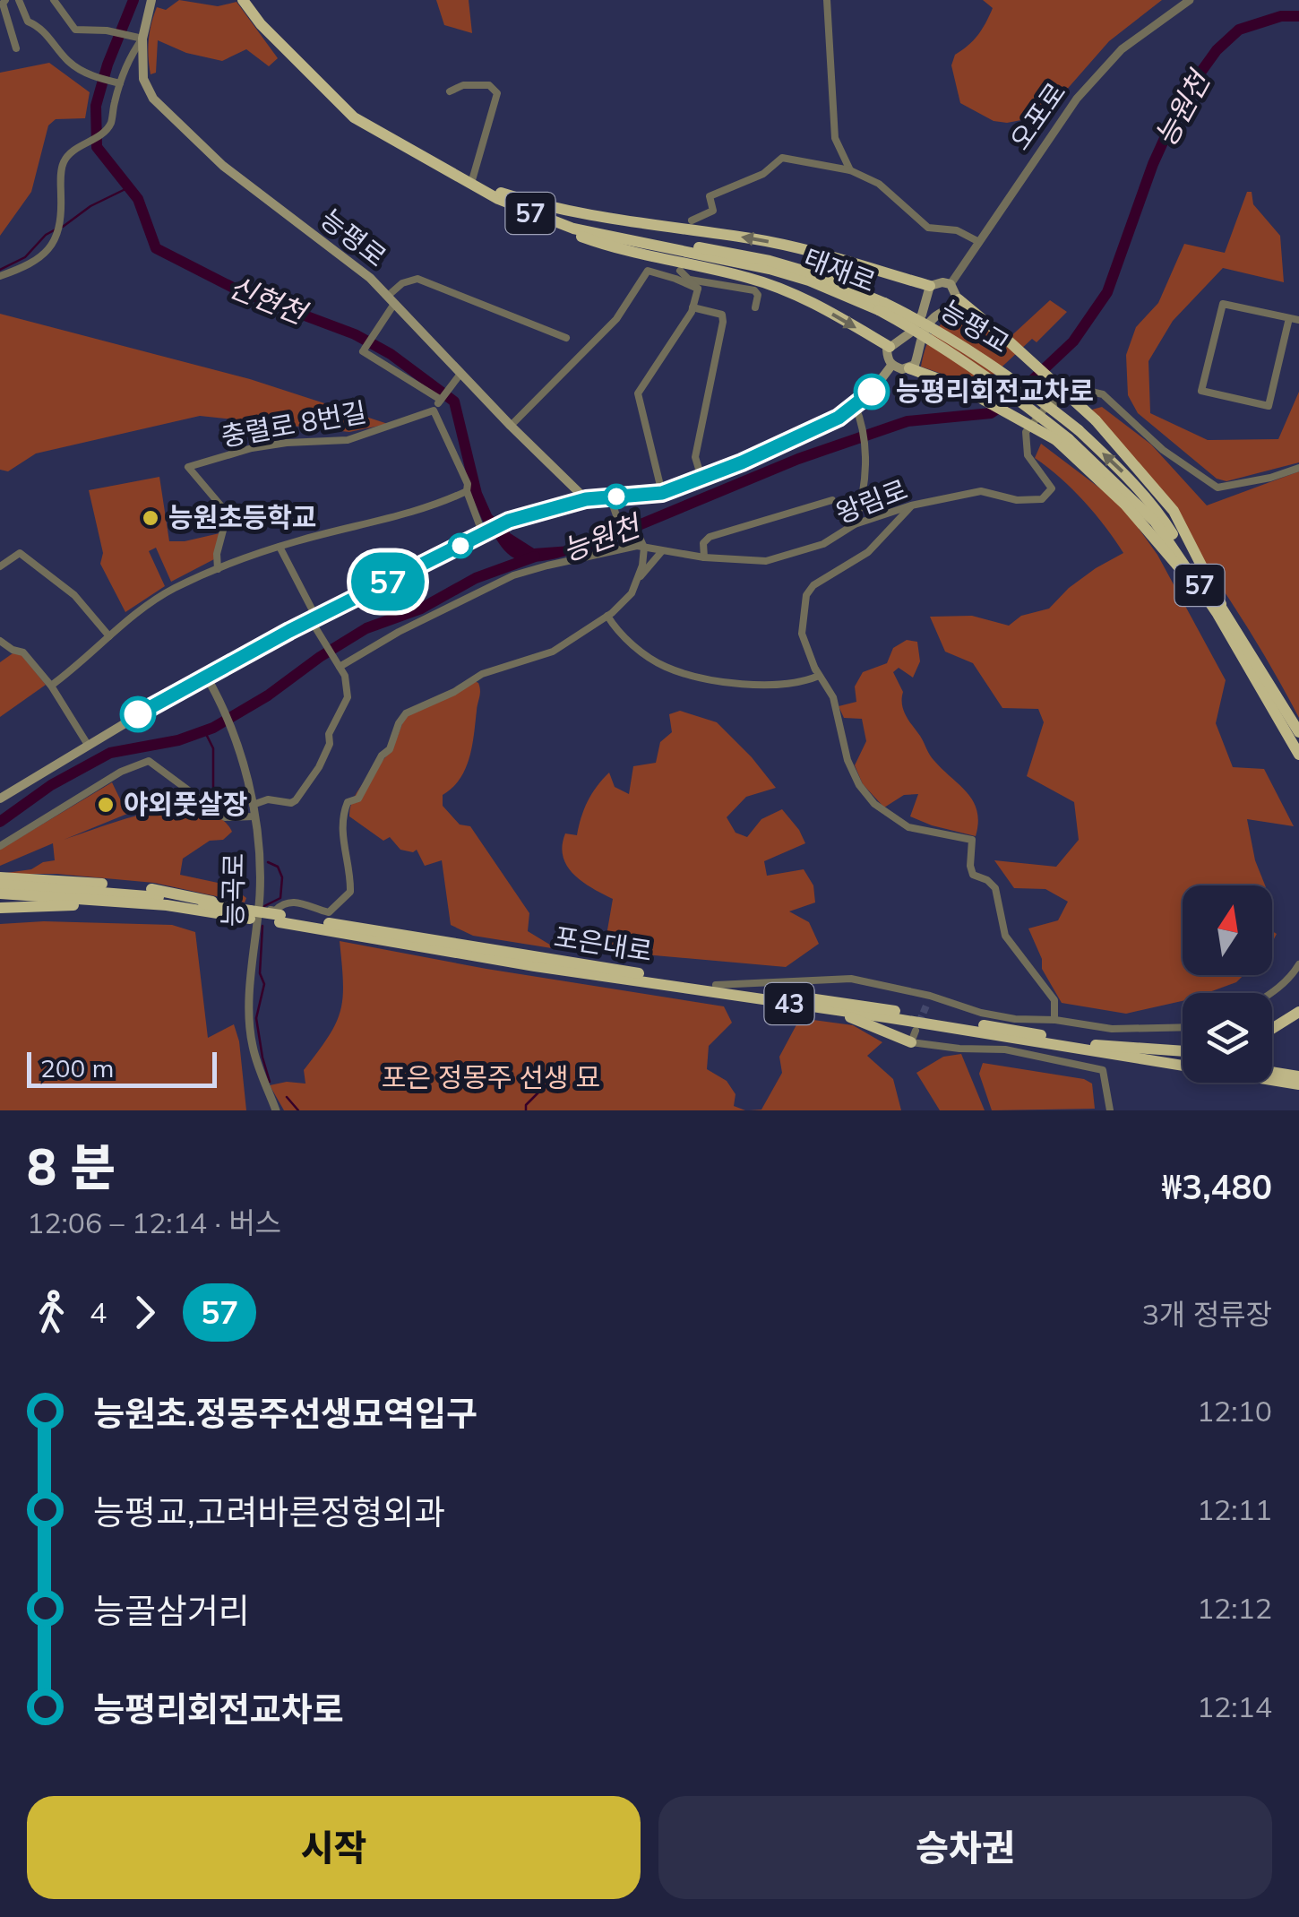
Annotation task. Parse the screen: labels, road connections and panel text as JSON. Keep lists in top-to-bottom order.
{
  "streets": {
    "highway": [
      "57",
      "태재로",
      "능평교",
      "포은대로",
      "43"
    ],
    "main road": ["능평로"],
    "street": [
      "오포로",
      "충렬로 8번길",
      "왕림로",
      "능곡로"
    ]
  },
  "crossings": [
    ["57", "능평교"],
    ["태재로", "능평교"],
    ["능곡로", "43"],
    ["포은대로", "43"]
  ],
  "water": ["능원천", "신현천"],
  "parks": ["포은 정몽주 선생 묘"],
  "places": ["능평리회전교차로", "능원초등학교", "야외풋살장"],
  "lines": ["bus line 57"],
  "scale_bar": "200 m",
  "north": "top",
  "page": {
    "on_map": "57",
    "scale": "200 m",
    "heading": ["8 분", "12:06 – 12:14 · 버스", "₩3,480"],
    "legs": ["4", "57", "3개 정류장"],
    "list": [
      {
        "name": "능원초.정몽주선생묘역입구",
        "value": "12:10"
      },
      {
        "name": "능평교,고려바른정형외과",
        "value": "12:11"
      },
      {
        "name": "능골삼거리",
        "value": "12:12"
      },
      {
        "name": "능평리회전교차로",
        "value": "12:14"
      }
    ],
    "buttons": ["시작", "승차권"]
  }
}
